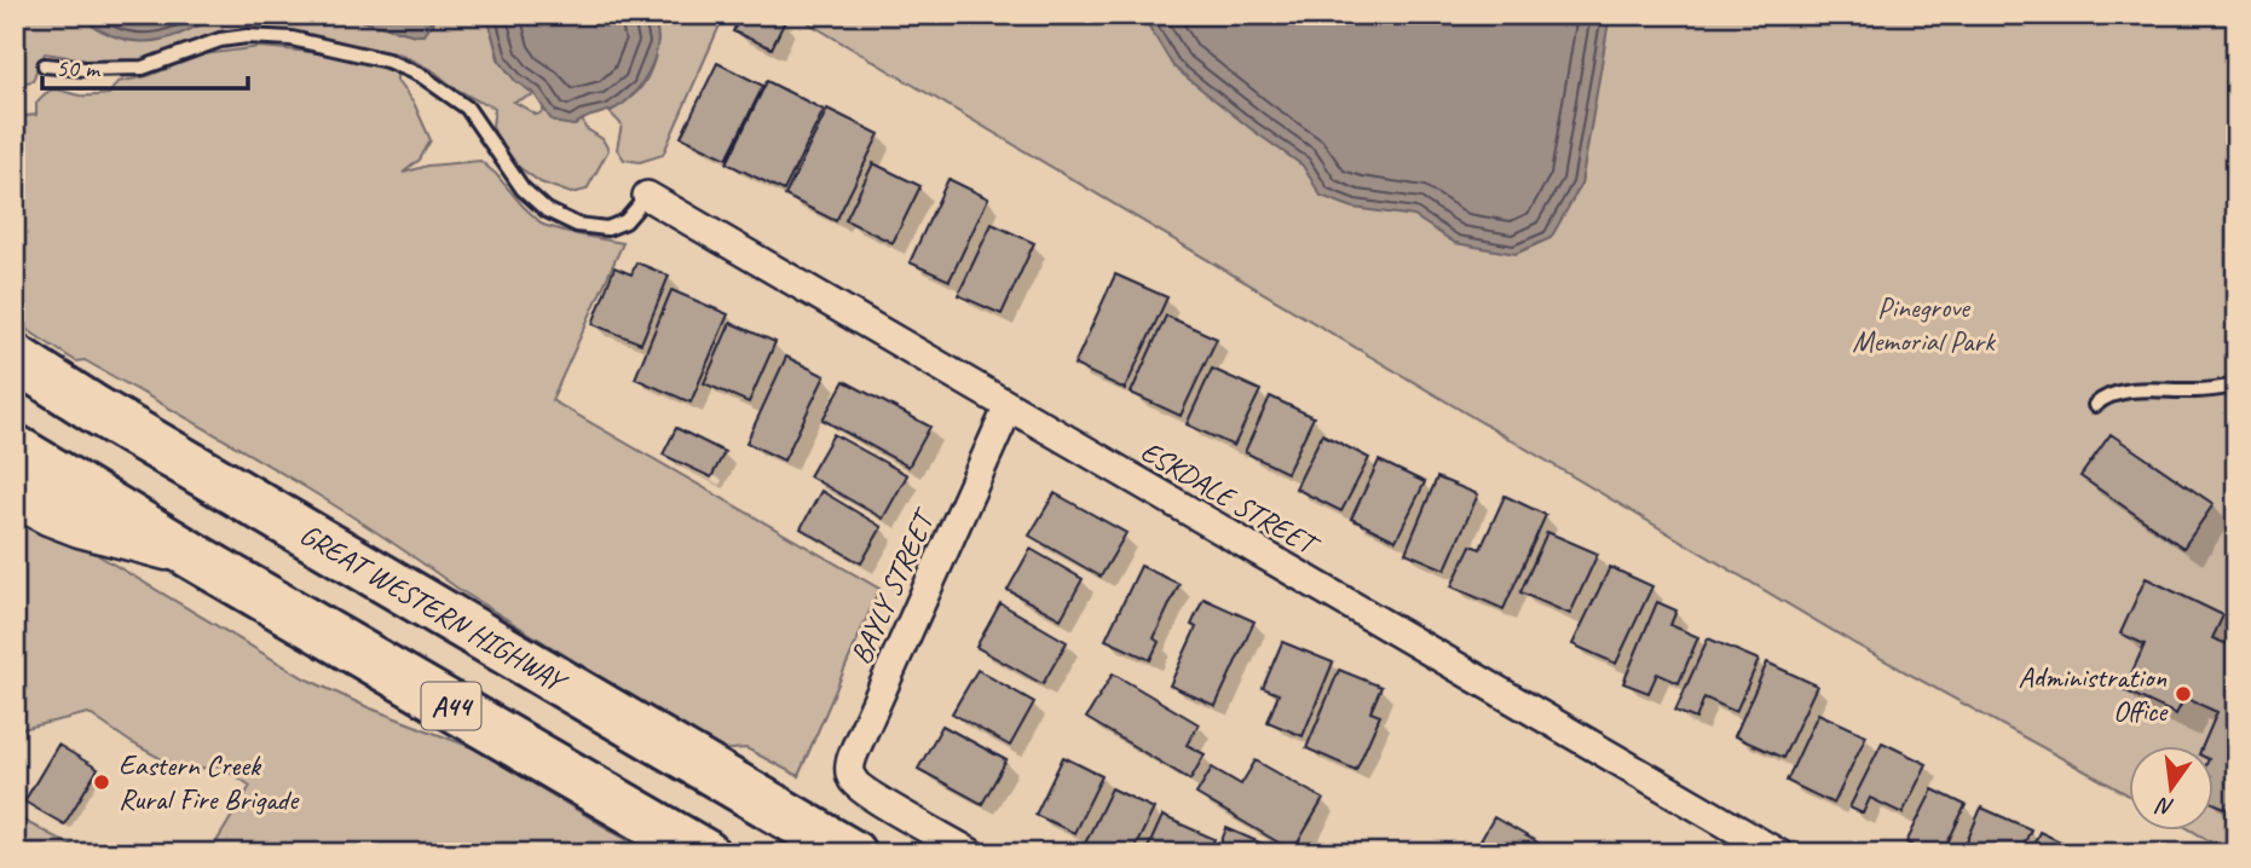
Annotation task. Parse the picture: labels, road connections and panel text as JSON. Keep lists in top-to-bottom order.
{
  "streets": {
    "highway": ["GREAT WESTERN HIGHWAY", "A44"],
    "street": ["ESKDALE STREET", "BAYLY STREET"]
  },
  "crossings": [
    ["ESKDALE STREET", "BAYLY STREET"]
  ],
  "parks": ["Pinegrove Memorial Park"],
  "places": ["Administration Office", "Eastern Creek Rural Fire Brigade"],
  "scale_bar": "50 m",
  "north": "bottom"
}
